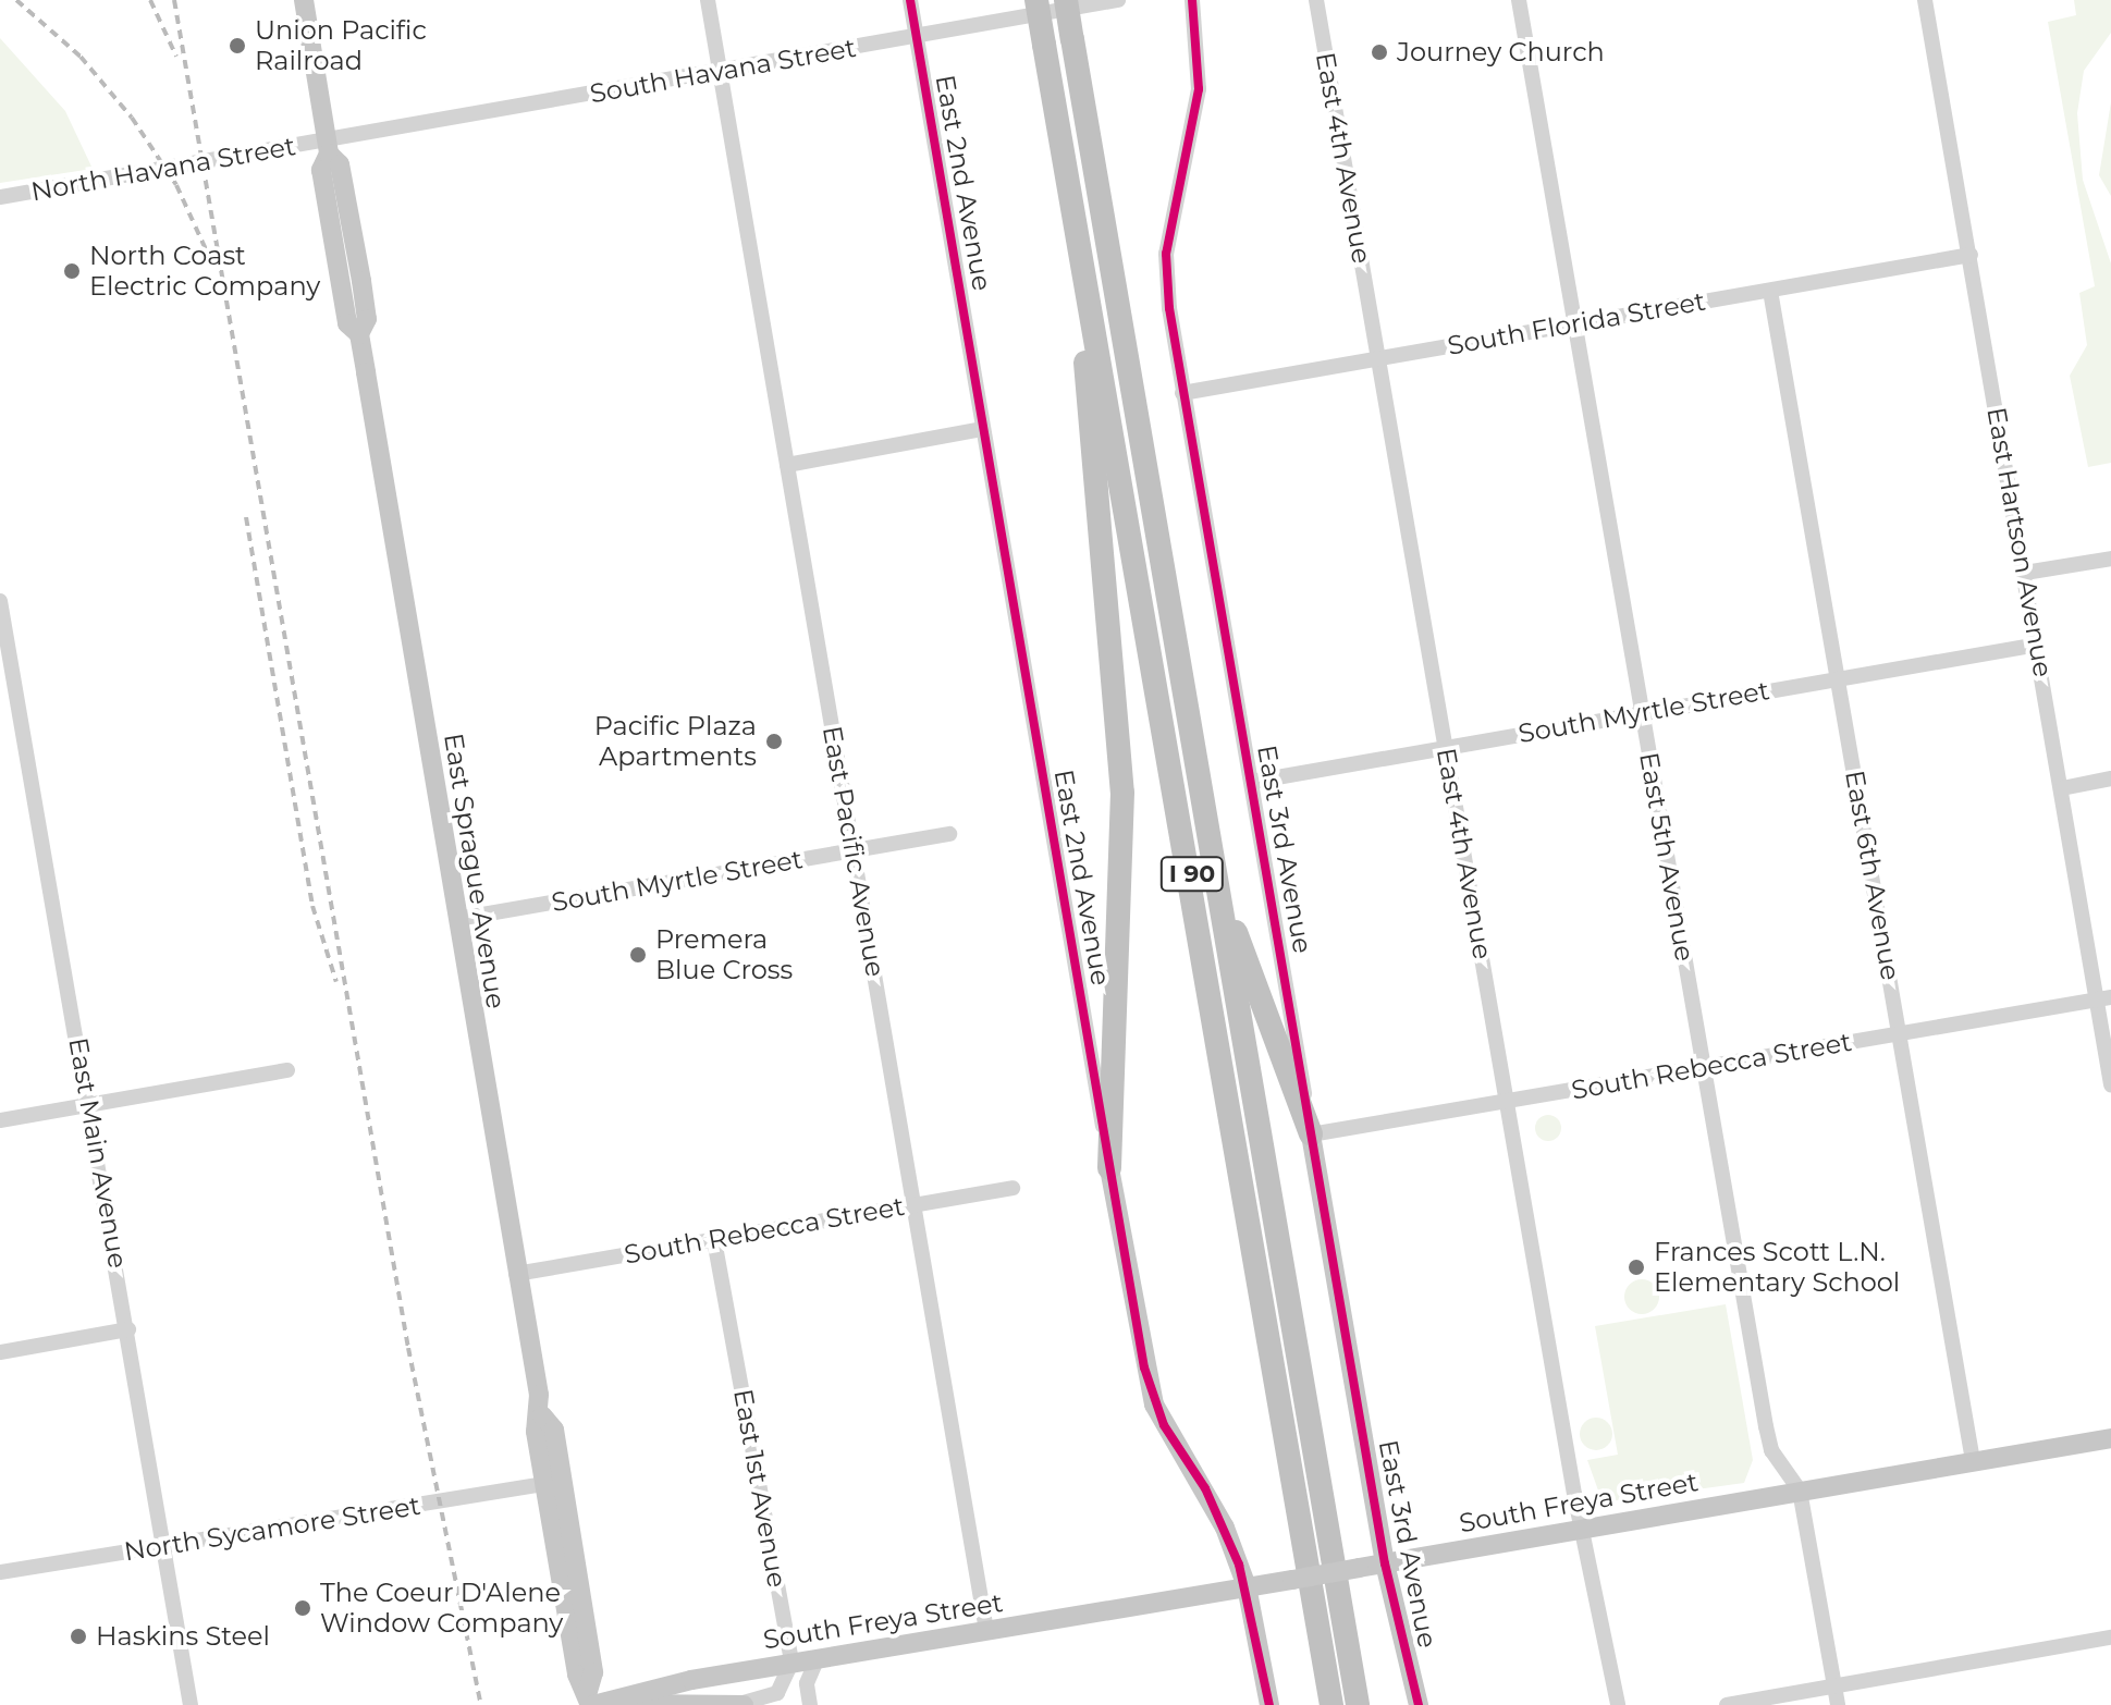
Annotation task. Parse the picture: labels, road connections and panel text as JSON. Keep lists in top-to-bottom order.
{
  "streets": {
    "highway": ["I 90"],
    "main road": [
      "East 2nd Avenue",
      "East 3rd Avenue",
      "East Sprague Avenue",
      "South Freya Street"
    ],
    "street": [
      "South Havana Street",
      "East 4th Avenue",
      "North Havana Street",
      "South Florida Street",
      "East Hartson Avenue",
      "South Myrtle Street",
      "East Pacific Avenue",
      "East 5th Avenue",
      "East 6th Avenue",
      "South Rebecca Street",
      "East Main Avenue",
      "East 1st Avenue",
      "North Sycamore Street"
    ]
  },
  "crossings": [
    ["South Havana Street", "North Havana Street"],
    ["South Havana Street", "East 2nd Avenue"],
    ["South Havana Street", "East Pacific Avenue"],
    ["South Havana Street", "East Sprague Avenue"],
    ["East 4th Avenue", "South Florida Street"],
    ["East 4th Avenue", "South Myrtle Street"],
    ["East 4th Avenue", "South Rebecca Street"],
    ["East 4th Avenue", "South Freya Street"],
    ["North Havana Street", "East Sprague Avenue"],
    ["East 2nd Avenue", "South Freya Street"],
    ["South Florida Street", "East Hartson Avenue"],
    ["South Florida Street", "East 3rd Avenue"],
    ["South Florida Street", "East 5th Avenue"],
    ["South Florida Street", "East 6th Avenue"],
    ["East Hartson Avenue", "South Myrtle Street"],
    ["East Hartson Avenue", "South Rebecca Street"],
    ["South Myrtle Street", "East 3rd Avenue"],
    ["South Myrtle Street", "East Pacific Avenue"],
    ["South Myrtle Street", "East 5th Avenue"],
    ["South Myrtle Street", "East Sprague Avenue"],
    ["South Myrtle Street", "East 6th Avenue"],
    ["East 3rd Avenue", "South Rebecca Street"],
    ["East 3rd Avenue", "South Freya Street"],
    ["East Pacific Avenue", "South Rebecca Street"],
    ["East Pacific Avenue", "South Freya Street"],
    ["East 5th Avenue", "South Rebecca Street"],
    ["East 5th Avenue", "South Freya Street"],
    ["East Sprague Avenue", "South Rebecca Street"],
    ["East Sprague Avenue", "South Freya Street"],
    ["East Sprague Avenue", "North Sycamore Street"],
    ["East 6th Avenue", "South Rebecca Street"],
    ["East 6th Avenue", "South Freya Street"],
    ["South Rebecca Street", "East 1st Avenue"],
    ["East Main Avenue", "North Sycamore Street"],
    ["East 1st Avenue", "South Freya Street"]
  ],
  "places": [
    "Union Pacific Railroad",
    "Journey Church",
    "North Coast Electric Company",
    "Pacific Plaza Apartments",
    "Premera Blue Cross",
    "Frances Scott L.N. Elementary School",
    "The Coeur D'Alene Window Company",
    "Haskins Steel"
  ]
}
